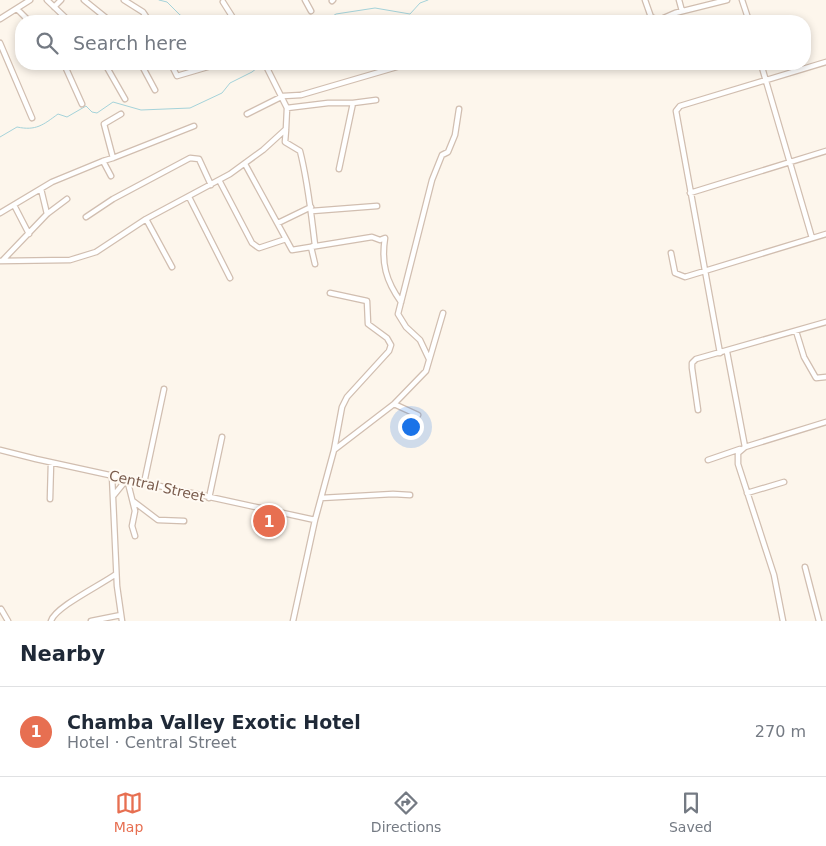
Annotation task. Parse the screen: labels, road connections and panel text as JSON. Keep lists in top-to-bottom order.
{
  "streets": {
    "street": ["Central Street"]
  },
  "page": {
    "search": "Search here",
    "pins": "1",
    "heading": "Nearby",
    "list": [
      {
        "mark": "1",
        "name": "Chamba Valley Exotic Hotel",
        "note": "Hotel · Central Street",
        "value": "270 m"
      }
    ],
    "nav": ["Map", "Directions", "Saved"]
  }
}
